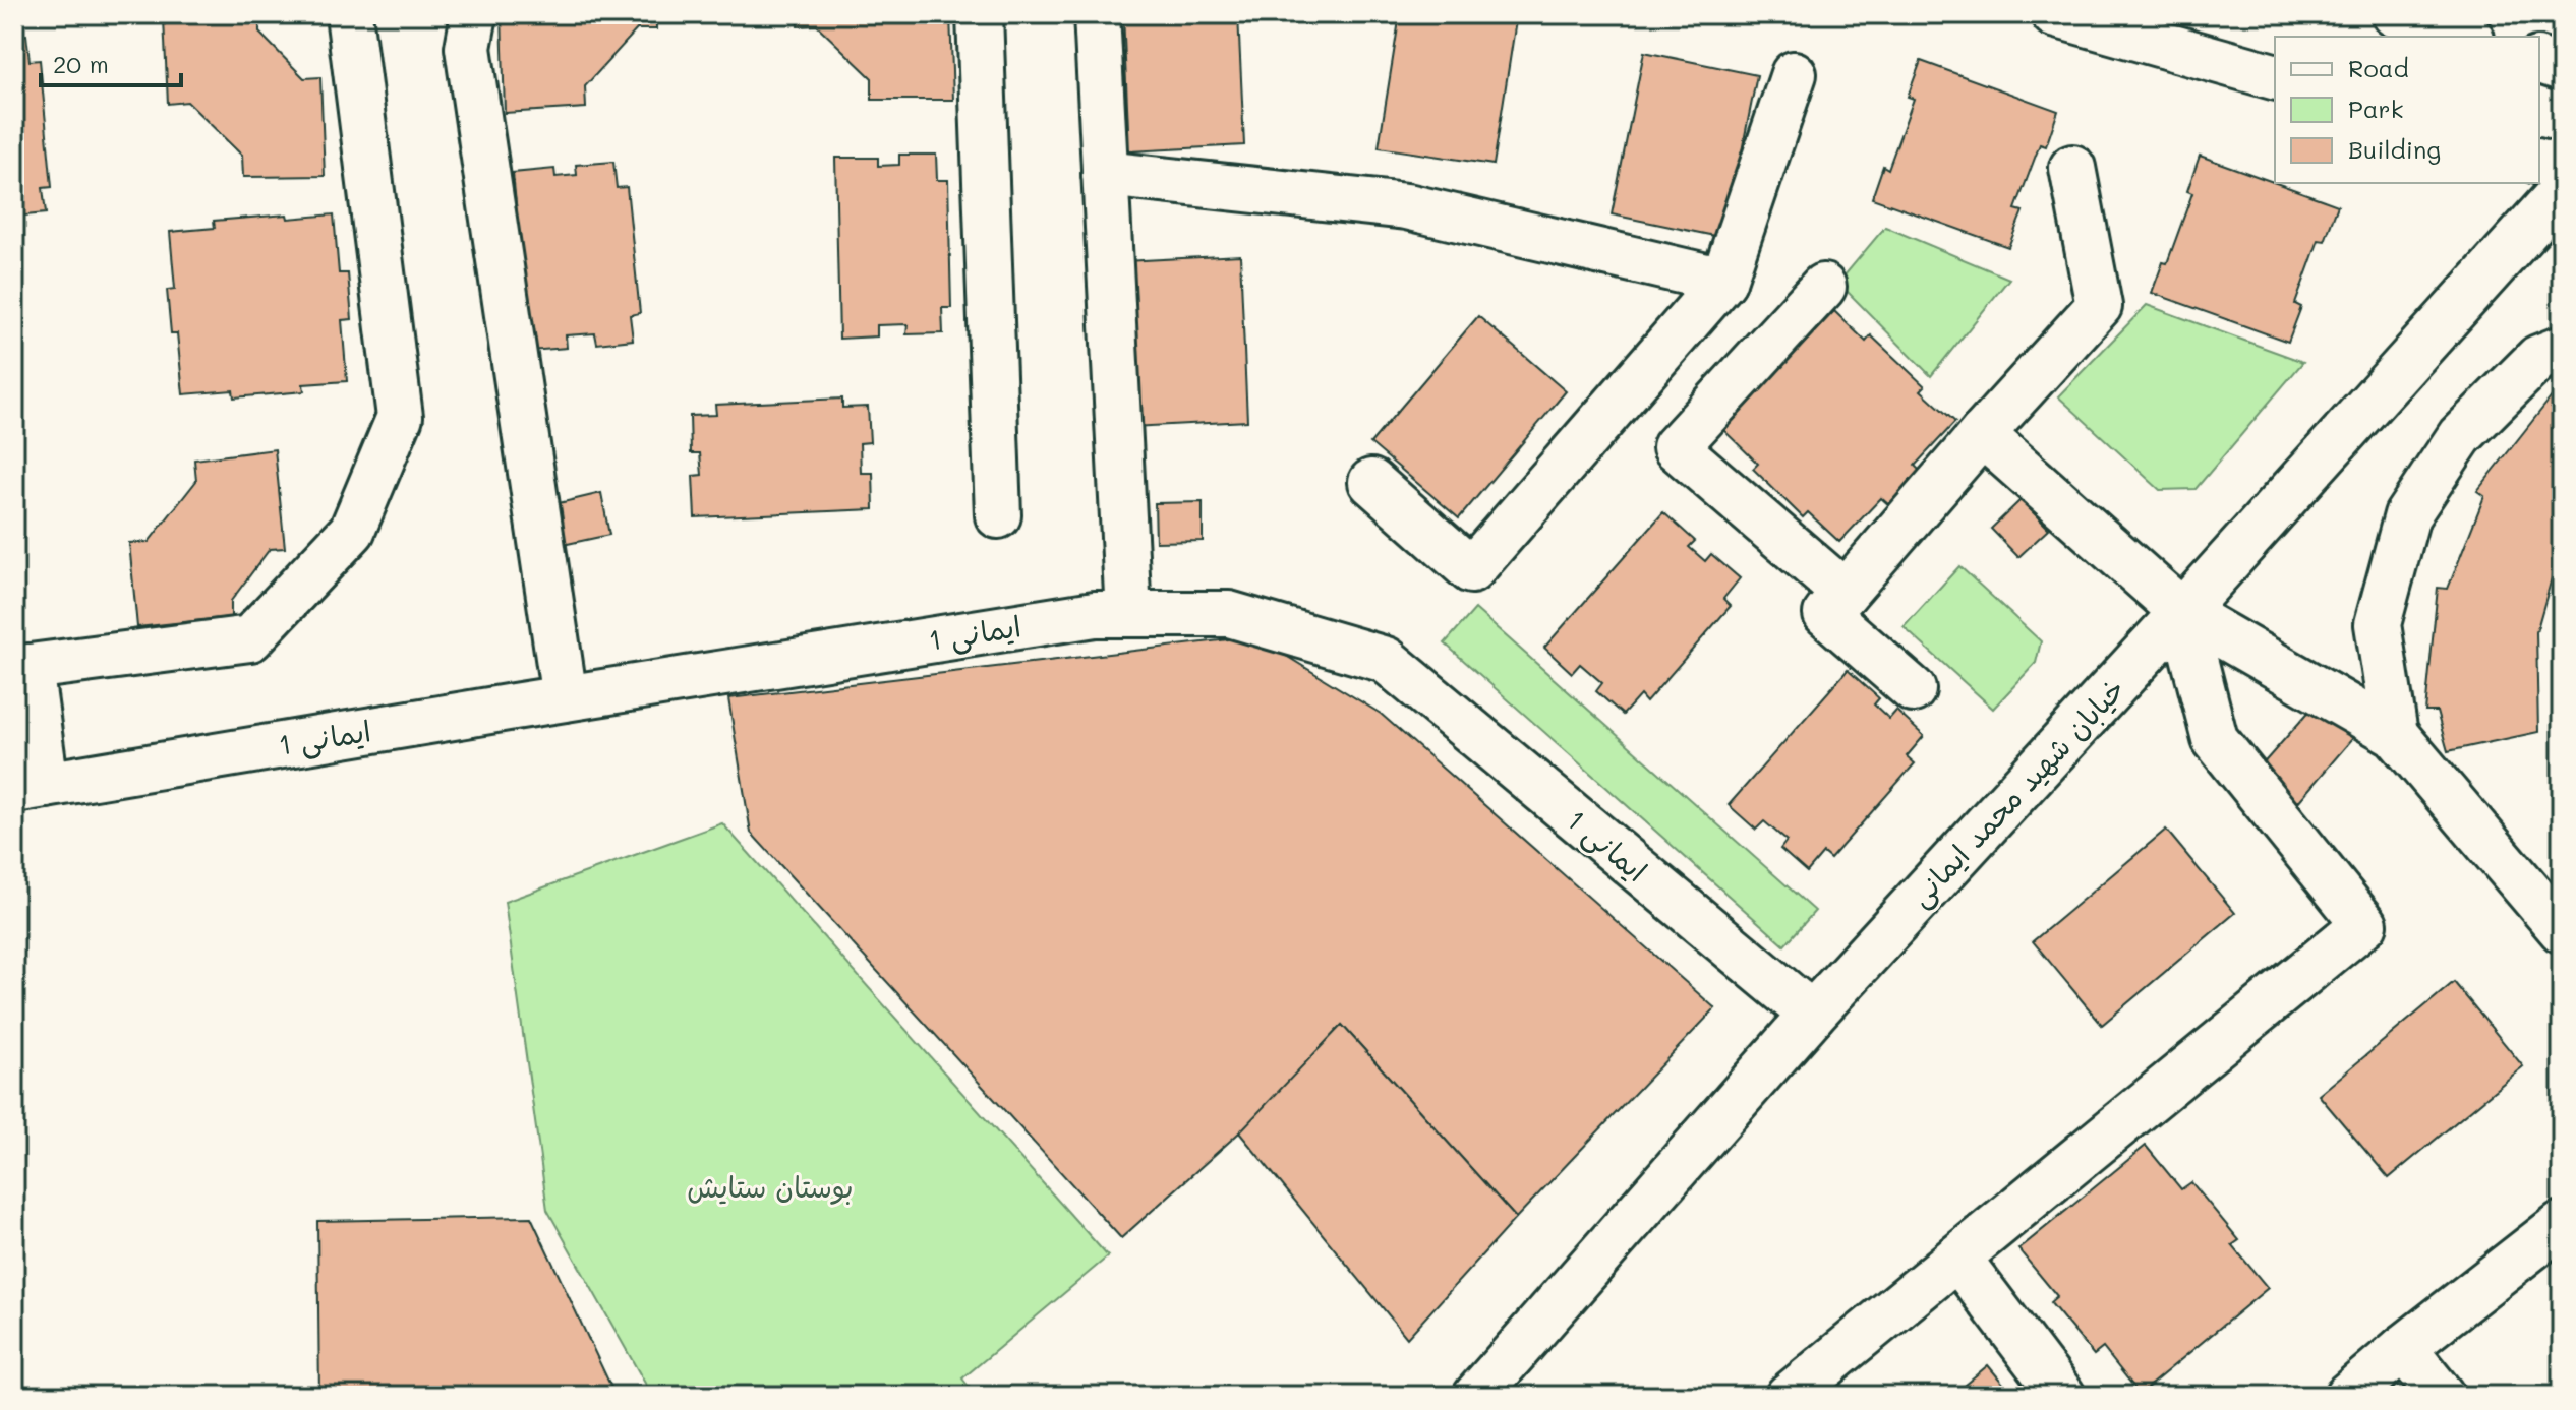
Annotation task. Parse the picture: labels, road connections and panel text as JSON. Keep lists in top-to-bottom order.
{
  "streets": {
    "street": ["ایمانی 1", "خیابان شهید محمد ایمانی"]
  },
  "crossings": [
    ["ایمانی 1", "خیابان شهید محمد ایمانی"]
  ],
  "parks": ["بوستان ستایش"],
  "legend": ["Road", "Park", "Building"],
  "scale_bar": "20 m"
}
